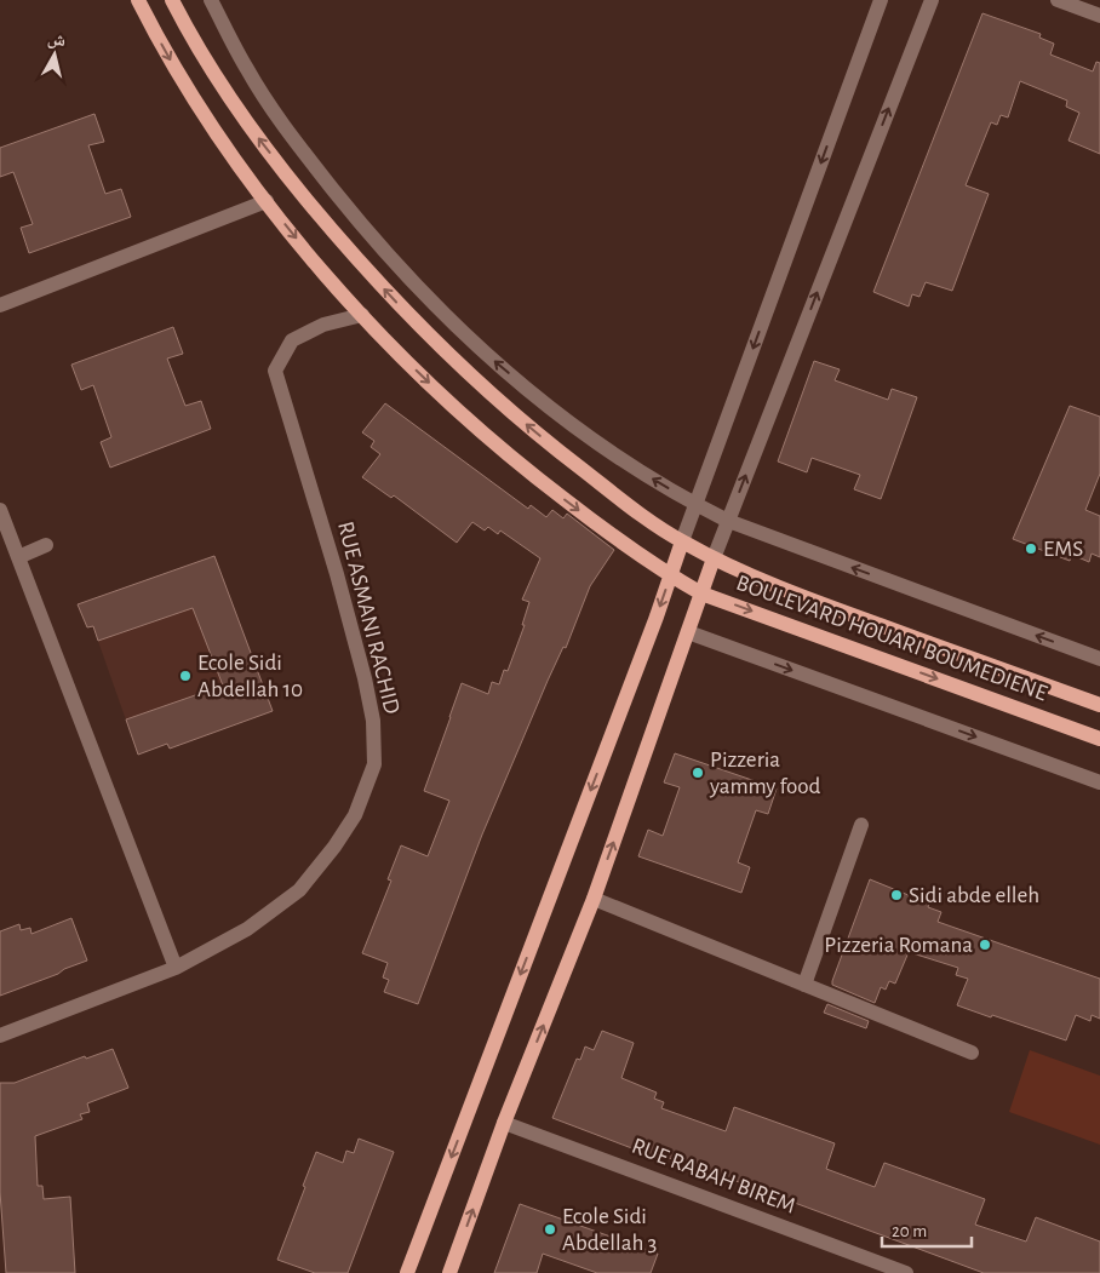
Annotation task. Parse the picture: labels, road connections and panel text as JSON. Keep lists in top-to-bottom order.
{
  "streets": {
    "main road": ["BOULEVARD HOUARI BOUMEDIENE"],
    "street": ["RUE ASMANI RACHID", "RUE RABAH BIREM"]
  },
  "crossings": [
    ["RUE ASMANI RACHID", "BOULEVARD HOUARI BOUMEDIENE"]
  ],
  "places": [
    "EMS",
    "Ecole Sidi Abdellah 10",
    "Pizzeria yammy food",
    "Sidi abde elleh",
    "Pizzeria Romana",
    "Ecole Sidi Abdellah 3"
  ],
  "scale_bar": "20 m",
  "north": "top"
}
